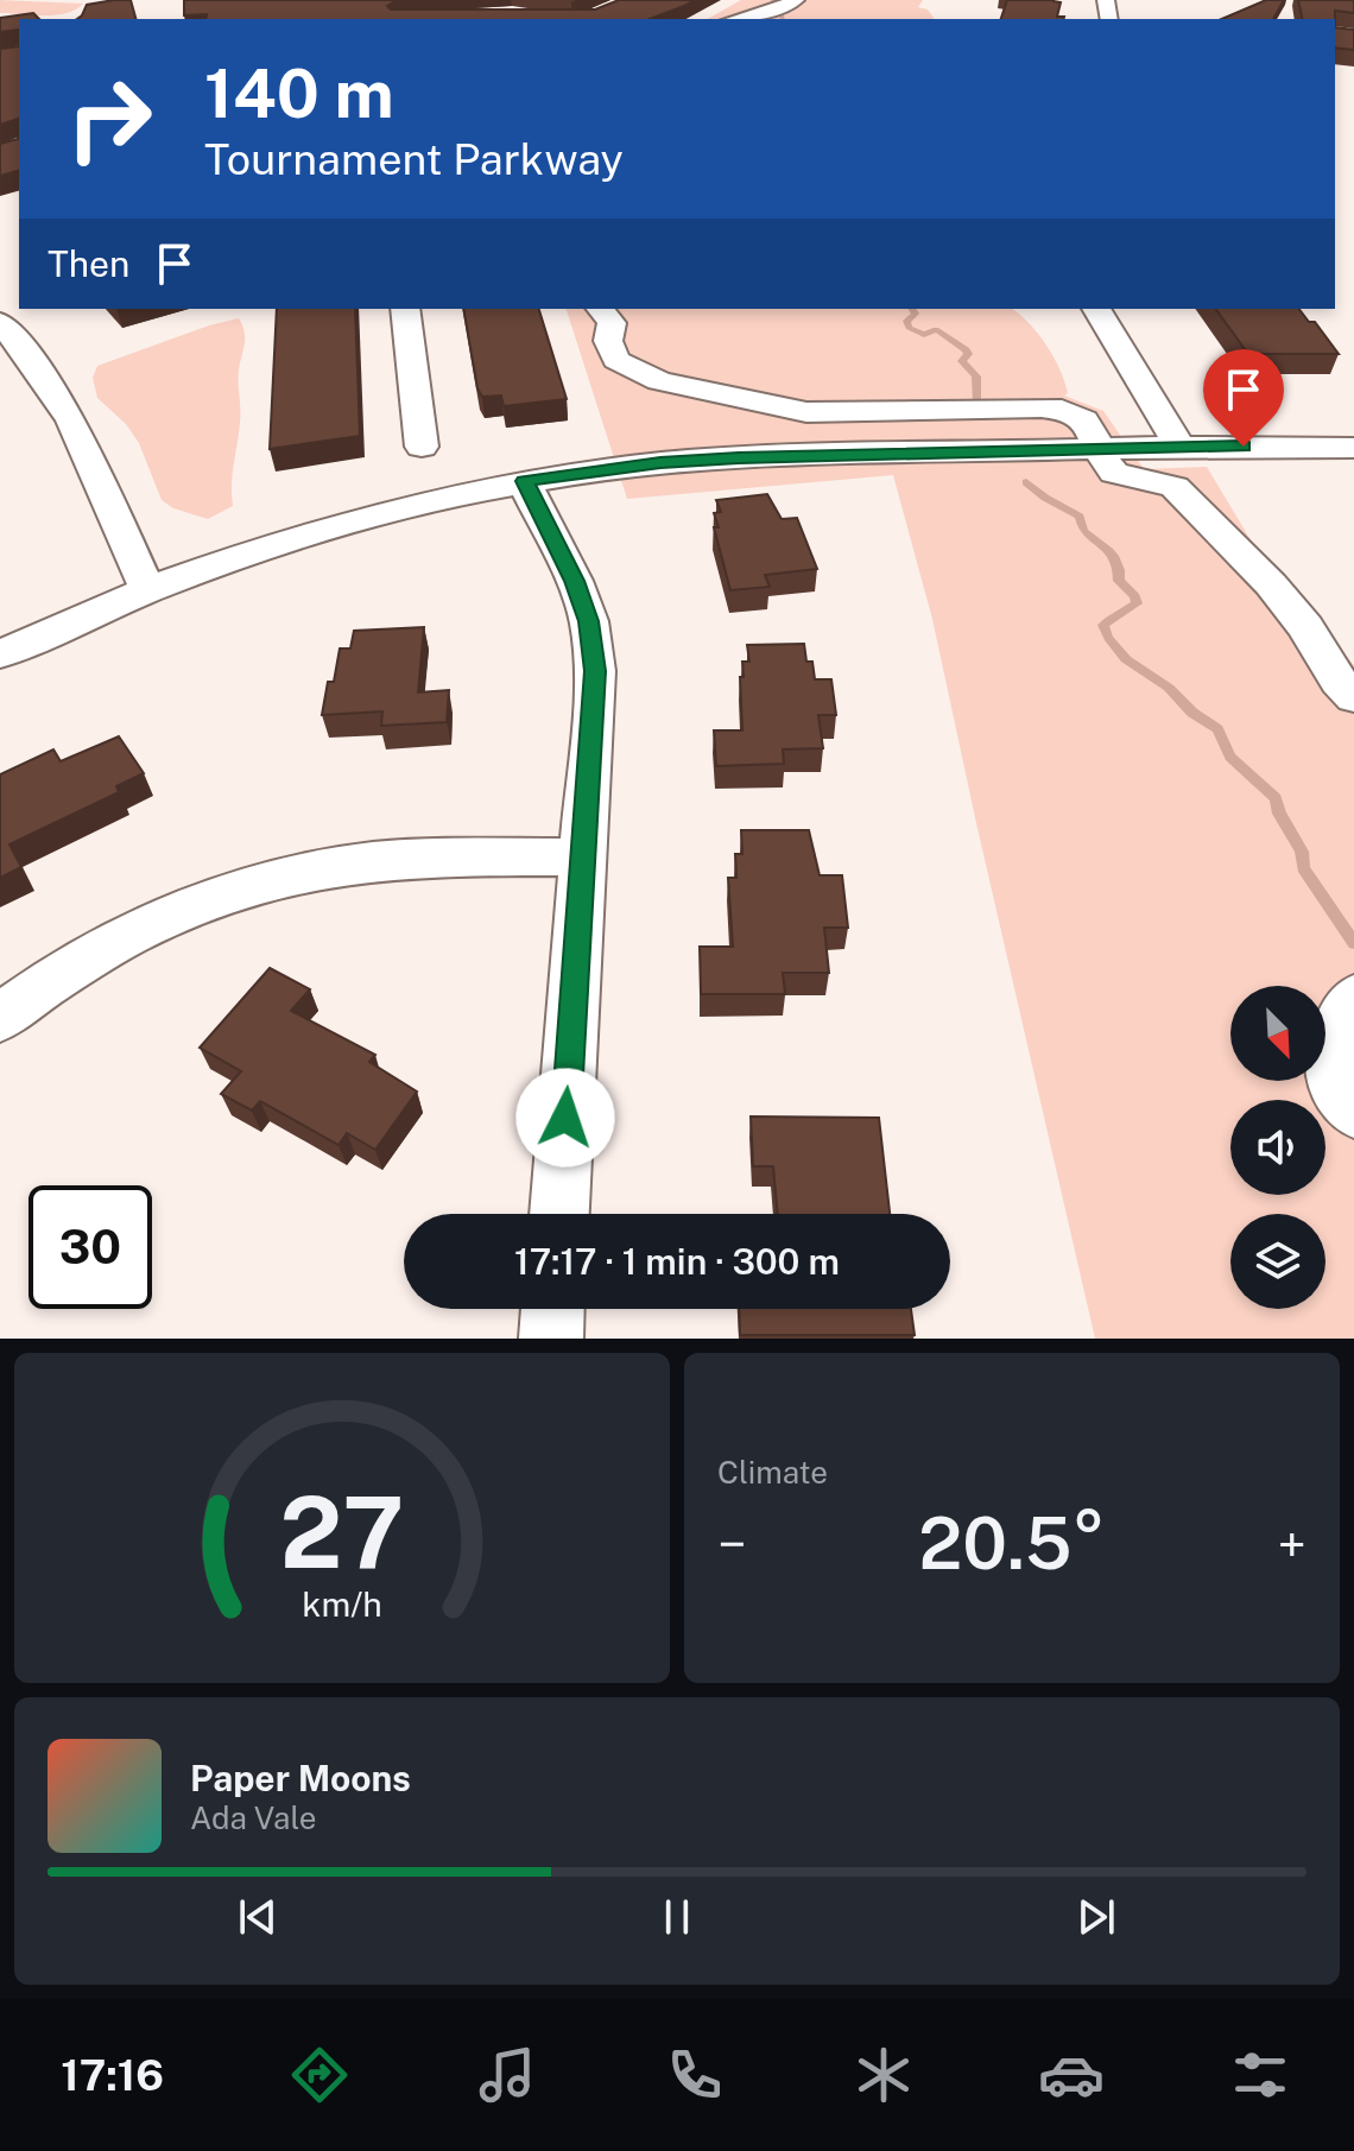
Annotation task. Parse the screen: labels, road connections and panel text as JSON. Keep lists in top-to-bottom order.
{
  "north": "bottom right",
  "page": {
    "turn": ["140 m", "Tournament Parkway"],
    "then": "Then",
    "limit": "30",
    "trip": "17:17 · 1 min · 300 m",
    "tile": "Climate",
    "heat": ["−", "20.5°", "+"],
    "song": ["Paper Moons", "Ada Vale"],
    "tabs": "17:16",
    "gauge": ["27", "km/h"]
  }
}
